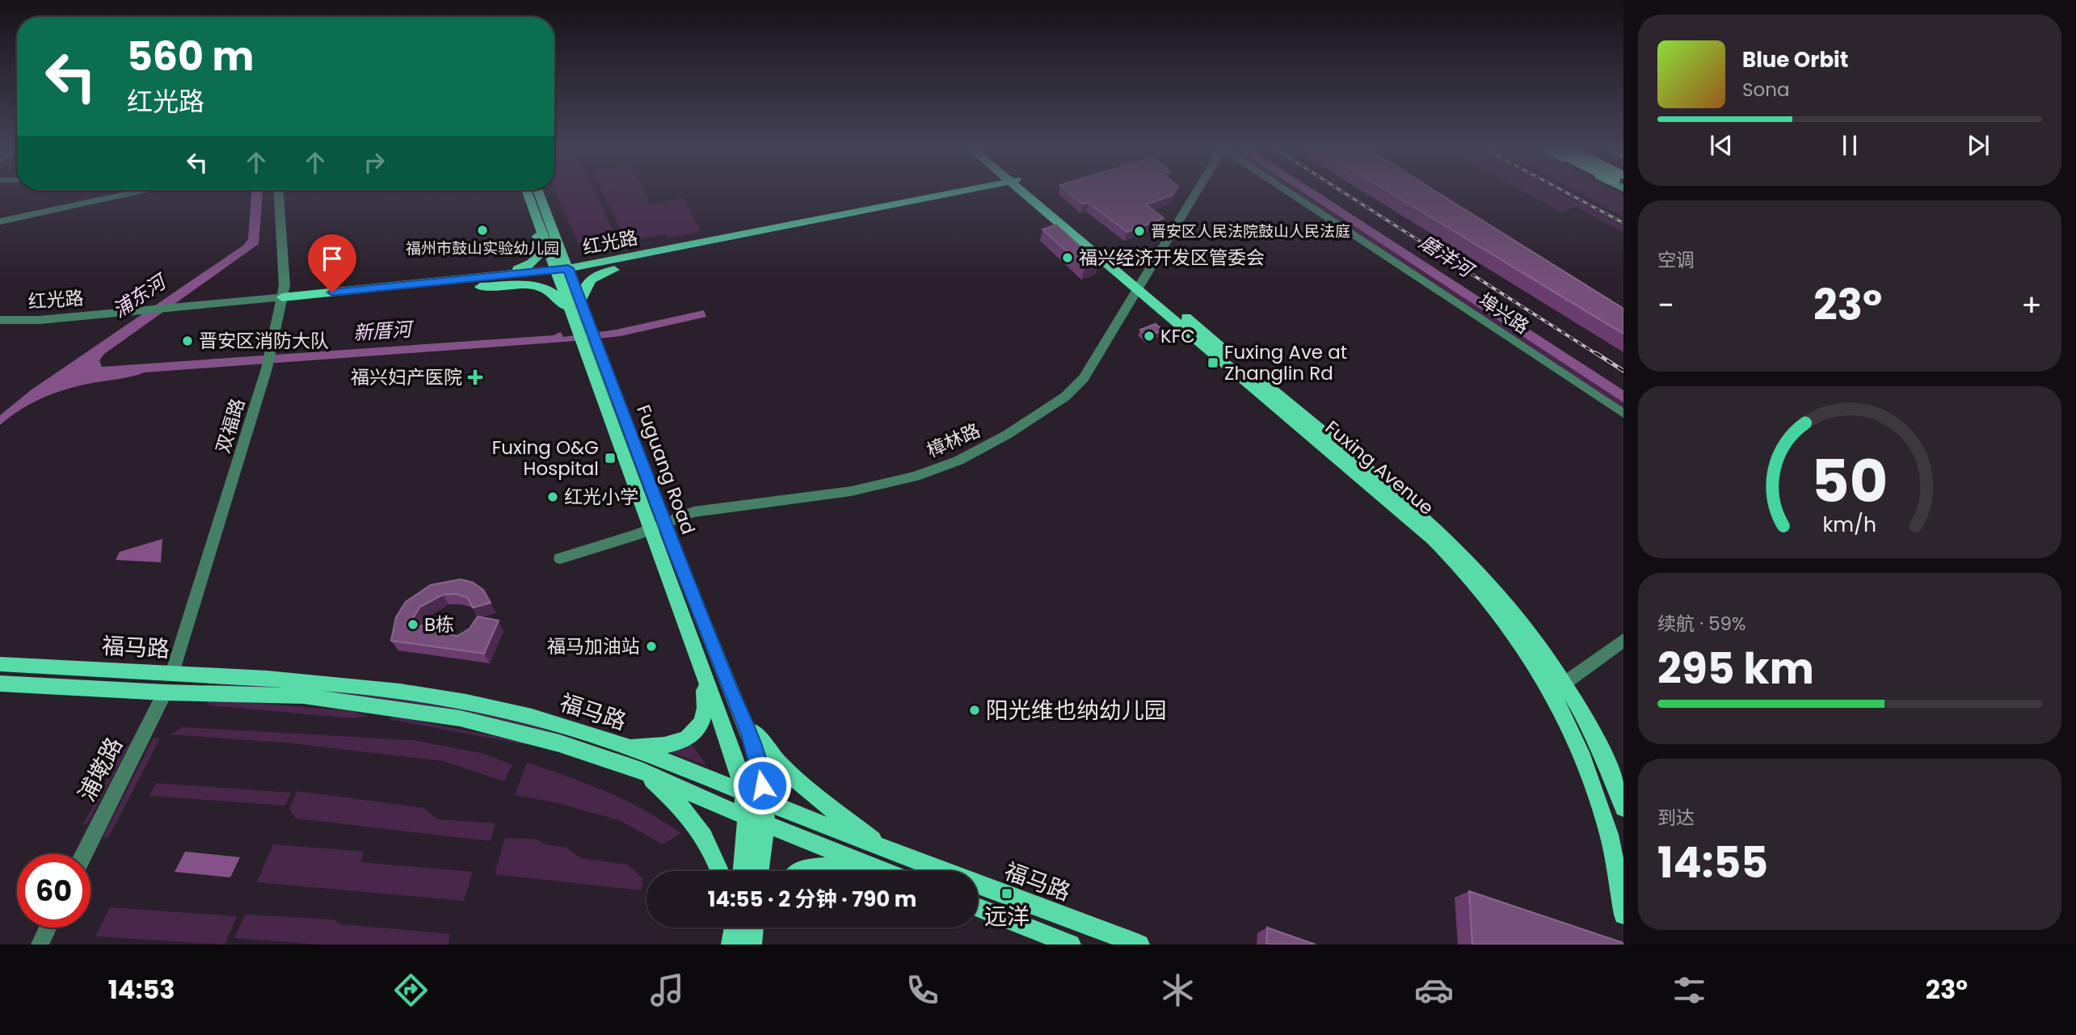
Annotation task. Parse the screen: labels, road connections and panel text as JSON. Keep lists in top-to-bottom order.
{
  "streets": {
    "main road": [
      "红光路",
      "Fuxing Avenue",
      "Fuguang Road",
      "福马路"
    ],
    "street": [
      "埠兴路",
      "双福路",
      "樟林路",
      "浦墘路"
    ]
  },
  "crossings": [
    ["红光路", "双福路"],
    ["红光路", "Fuguang Road"],
    ["双福路", "福马路"],
    ["樟林路", "Fuxing Avenue"],
    ["樟林路", "Fuguang Road"],
    ["Fuguang Road", "福马路"],
    ["福马路", "浦墘路"]
  ],
  "water": ["磨洋河", "浦东河", "新厝河"],
  "places": {
    "other": [
      "福州市鼓山实验幼儿园",
      "晋安区人民法院鼓山人民法庭",
      "福兴经济开发区管委会",
      "KFC",
      "晋安区消防大队",
      "红光小学",
      "B栋",
      "福马加油站",
      "阳光维也纳幼儿园"
    ],
    "transit": ["Fuxing Ave at Zhanglin Rd", "Fuxing O&G Hospital", "远洋"],
    "health": ["福兴妇产医院"]
  },
  "page": {
    "turn": ["560 m", "红光路"],
    "song": ["Blue Orbit", "Sona"],
    "tile": [
      "空调",
      ["续航 · 59%", "295 km"],
      ["到达", "14:55"]
    ],
    "heat": ["−", "23°", "+"],
    "limit": "60",
    "trip": "14:55 · 2 分钟 · 790 m",
    "tabs": ["14:53", "23°"],
    "gauge": ["50", "km/h"]
  }
}
